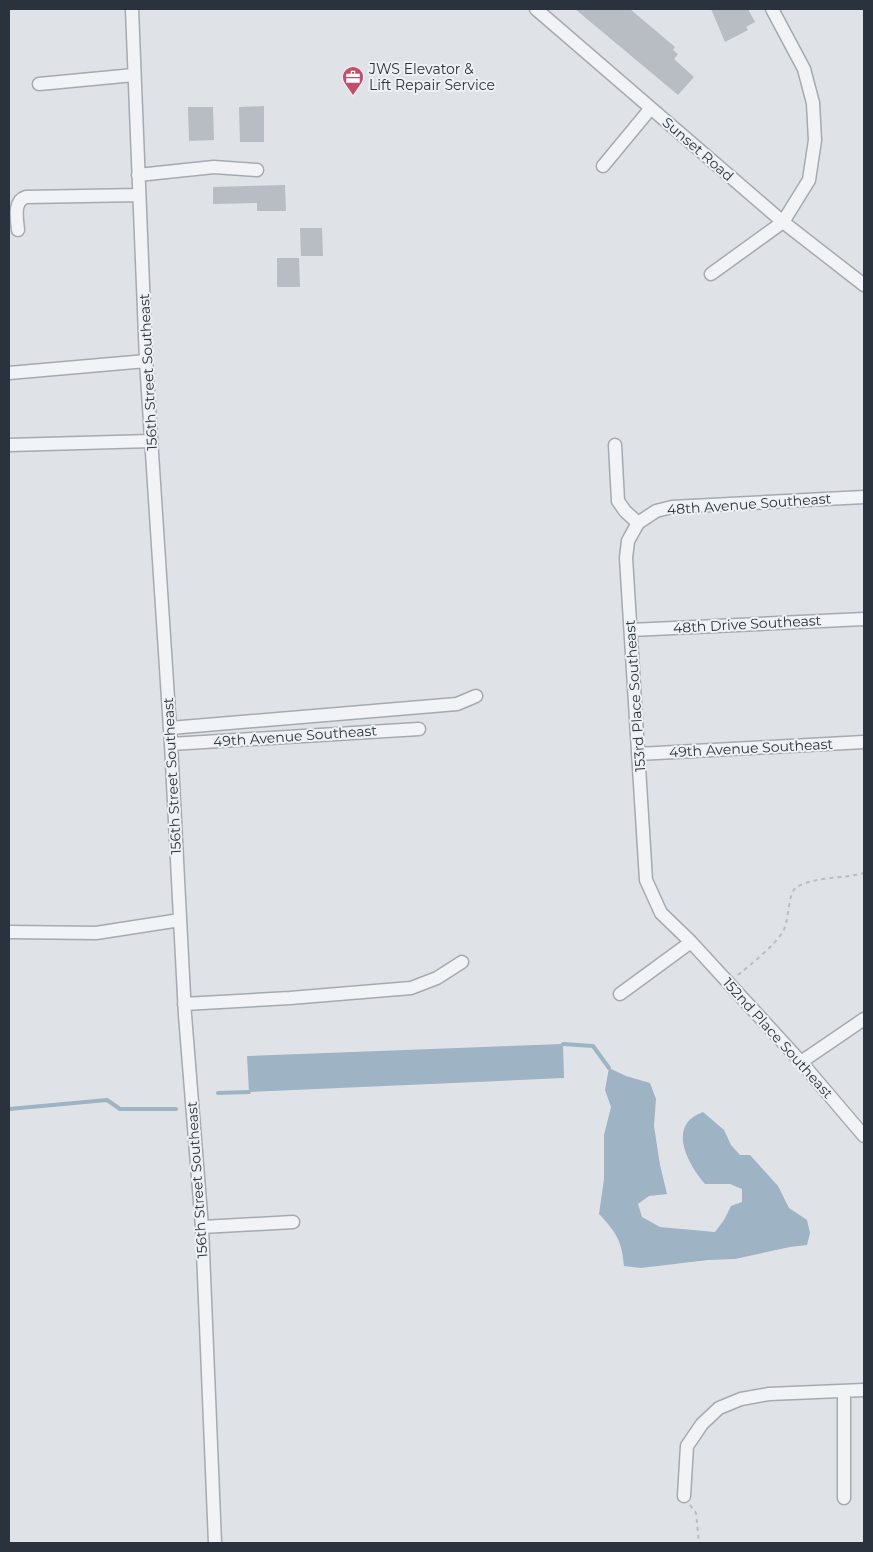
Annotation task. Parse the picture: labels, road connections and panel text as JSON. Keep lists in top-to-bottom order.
{
  "streets": {
    "street": [
      "Sunset Road",
      "156th Street Southeast",
      "48th Avenue Southeast",
      "48th Drive Southeast",
      "153rd Place Southeast",
      "49th Avenue Southeast",
      "152nd Place Southeast"
    ]
  },
  "crossings": [
    ["156th Street Southeast", "49th Avenue Southeast"],
    ["48th Avenue Southeast", "153rd Place Southeast"],
    ["48th Drive Southeast", "153rd Place Southeast"],
    ["153rd Place Southeast", "49th Avenue Southeast"],
    ["153rd Place Southeast", "152nd Place Southeast"]
  ],
  "places": {
    "office": ["JWS Elevator & Lift Repair Service"]
  }
}
